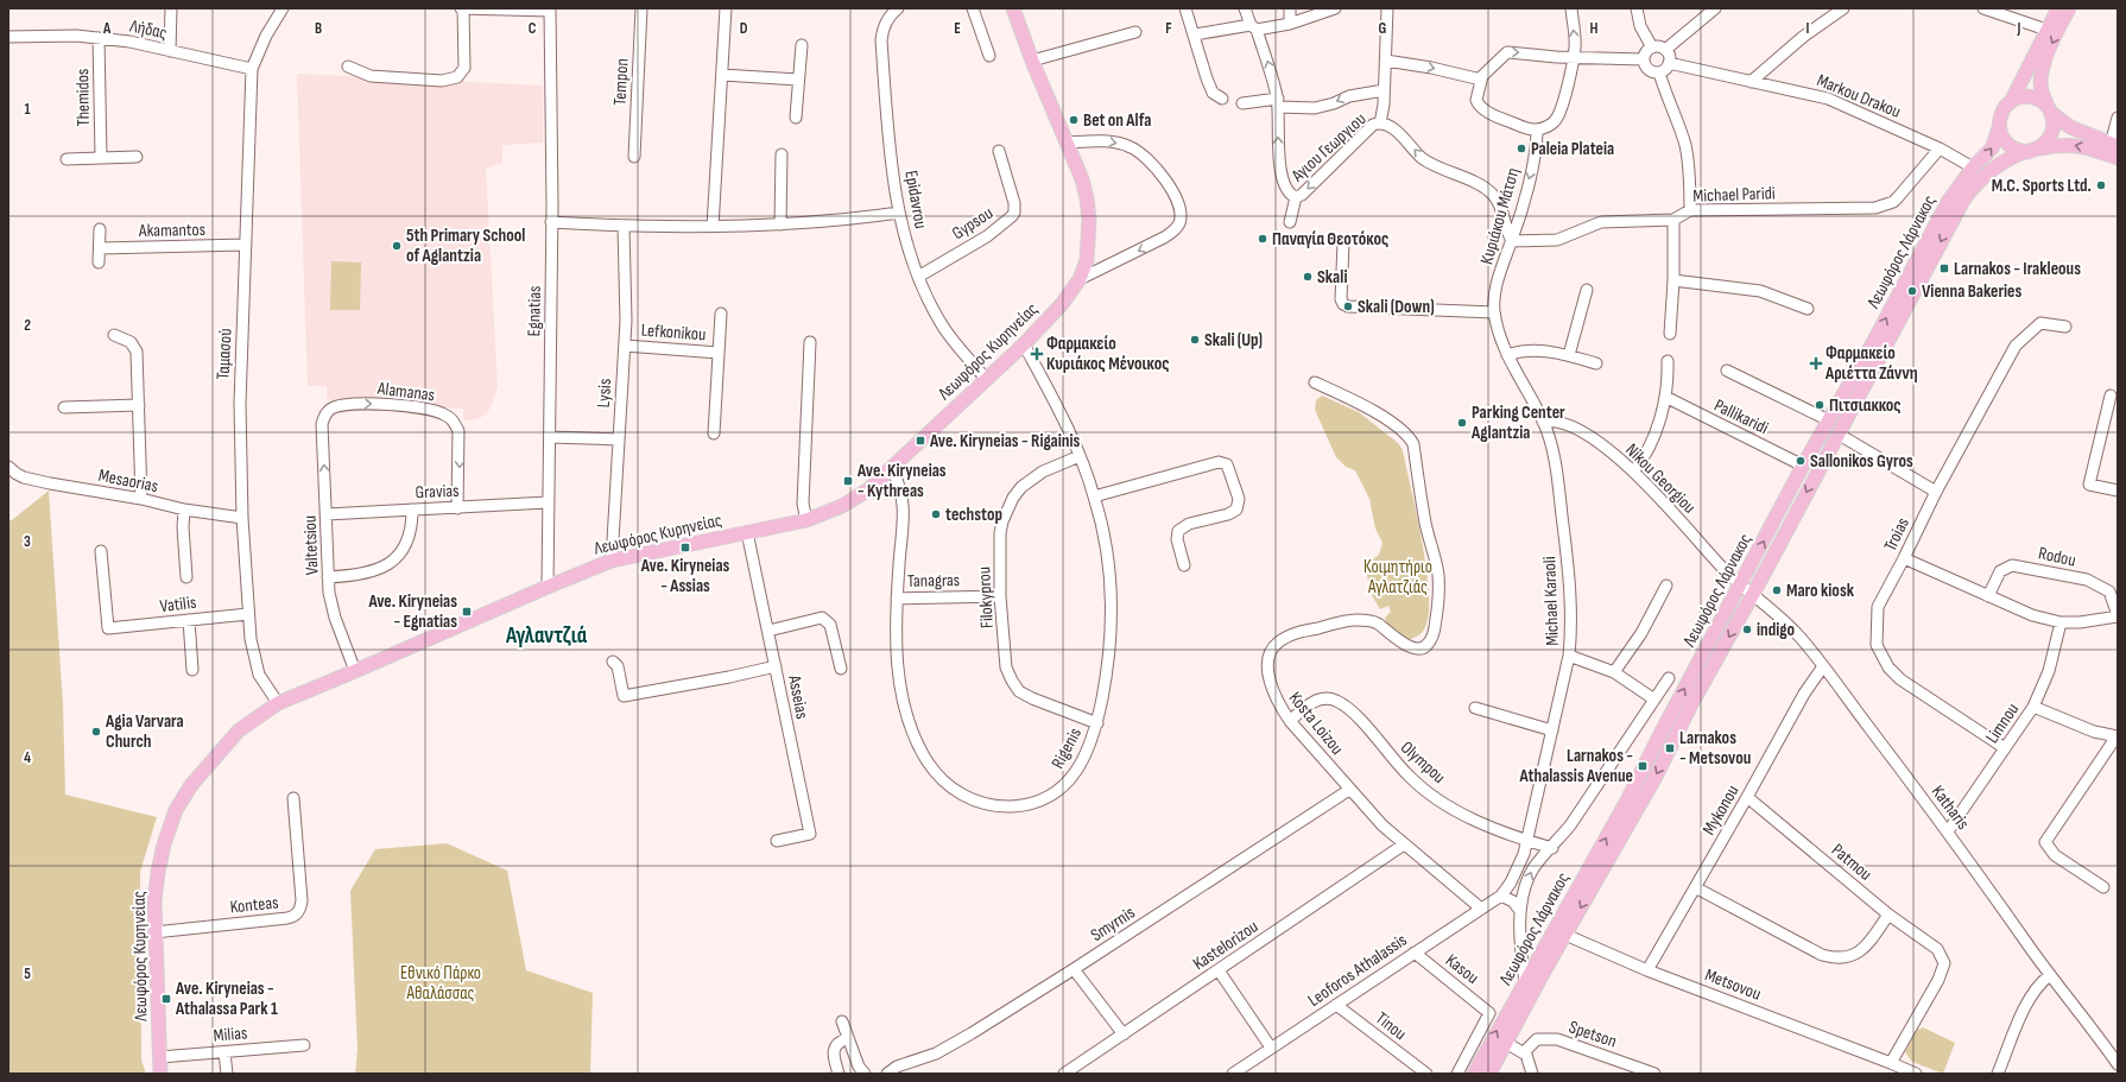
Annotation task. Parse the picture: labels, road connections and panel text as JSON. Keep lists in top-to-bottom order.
{
  "streets": {
    "main road": ["Λεωφόρος Λάρνακος", "Λεωφόρος Κυρηνείας"],
    "street": [
      "Λήδας",
      "Tempon",
      "Markou Drakou",
      "Themidos",
      "Αγιου Γεωργιου",
      "Michael Paridi",
      "Epidavrou",
      "Κυριάκου Μάτση",
      "Gypsou",
      "Akamantos",
      "Egnatias",
      "Lefkonikou",
      "Ταμασού",
      "Alamanas",
      "Lysis",
      "Pallikaridi",
      "Nikou Georgiou",
      "Mesaorias",
      "Gravias",
      "Troias",
      "Valtetsiou",
      "Rodou",
      "Tanagras",
      "Filokyprou",
      "Michael Karaoli",
      "Vatilis",
      "Asseias",
      "Kosta Loizou",
      "Limnou",
      "Rigenis",
      "Olympou",
      "Katharis",
      "Mykonou",
      "Patmou",
      "Konteas",
      "Smyrnis",
      "Kastelorizou",
      "Kasou",
      "Leoforos Athalassis",
      "Metsovou",
      "Tinou",
      "Milias",
      "Spetson"
    ]
  },
  "crossings": [
    ["Λήδας", "Themidos"],
    ["Λήδας", "Ταμασού"],
    ["Markou Drakou", "Michael Paridi"],
    ["Markou Drakou", "Λεωφόρος Λάρνακος"],
    ["Michael Paridi", "Κυριάκου Μάτση"],
    ["Epidavrou", "Gypsou"],
    ["Epidavrou", "Λεωφόρος Κυρηνείας"],
    ["Κυριάκου Μάτση", "Michael Karaoli"],
    ["Akamantos", "Ταμασού"],
    ["Λεωφόρος Λάρνακος", "Pallikaridi"],
    ["Λεωφόρος Λάρνακος", "Nikou Georgiou"],
    ["Λεωφόρος Λάρνακος", "Katharis"],
    ["Λεωφόρος Λάρνακος", "Metsovou"],
    ["Egnatias", "Λεωφόρος Κυρηνείας"],
    ["Egnatias", "Gravias"],
    ["Lefkonikou", "Lysis"],
    ["Λεωφόρος Κυρηνείας", "Ταμασού"],
    ["Λεωφόρος Κυρηνείας", "Lysis"],
    ["Λεωφόρος Κυρηνείας", "Valtetsiou"],
    ["Λεωφόρος Κυρηνείας", "Asseias"],
    ["Λεωφόρος Κυρηνείας", "Rigenis"],
    ["Λεωφόρος Κυρηνείας", "Konteas"],
    ["Λεωφόρος Κυρηνείας", "Milias"],
    ["Ταμασού", "Mesaorias"],
    ["Ταμασού", "Vatilis"],
    ["Alamanas", "Gravias"],
    ["Alamanas", "Valtetsiou"],
    ["Nikou Georgiou", "Michael Karaoli"],
    ["Nikou Georgiou", "Katharis"],
    ["Gravias", "Valtetsiou"],
    ["Troias", "Rodou"],
    ["Troias", "Limnou"],
    ["Rodou", "Limnou"],
    ["Tanagras", "Filokyprou"],
    ["Tanagras", "Rigenis"],
    ["Filokyprou", "Rigenis"],
    ["Michael Karaoli", "Olympou"],
    ["Michael Karaoli", "Leoforos Athalassis"],
    ["Kosta Loizou", "Olympou"],
    ["Kosta Loizou", "Smyrnis"],
    ["Kosta Loizou", "Kastelorizou"],
    ["Kosta Loizou", "Leoforos Athalassis"],
    ["Limnou", "Katharis"],
    ["Katharis", "Mykonou"],
    ["Mykonou", "Patmou"],
    ["Mykonou", "Metsovou"],
    ["Patmou", "Metsovou"],
    ["Kasou", "Leoforos Athalassis"],
    ["Leoforos Athalassis", "Tinou"]
  ],
  "one_way": ["Αγιου Γεωργιου", "Κυριάκου Μάτση", "Valtetsiou"],
  "districts": ["Αγλαντζιά"],
  "parks": ["Κοιμητήριο Αγλατζιάς", "Εθνικό Πάρκο Αθαλάσσας"],
  "places": {
    "other": [
      "Bet on Alfa",
      "Paleia Plateia",
      "M.C. Sports Ltd.",
      "Παναγία Θεοτόκος",
      "5th Primary School of Aglantzia",
      "Skali",
      "Vienna Bakeries",
      "Skali (Down)",
      "Skali (Up)",
      "Πιτσιακκος",
      "Parking Center Aglantzia",
      "Sallonikos Gyros",
      "techstop",
      "Maro kiosk",
      "indigo",
      "Agia Varvara Church"
    ],
    "transit": [
      "Larnakos - Irakleous",
      "Ave. Kiryneias - Rigainis",
      "Ave. Kiryneias - Kythreas",
      "Ave. Kiryneias - Assias",
      "Ave. Kiryneias - Egnatias",
      "Larnakos - Metsovou",
      "Larnakos - Athalassis Avenue",
      "Ave. Kiryneias - Athalassa Park 1"
    ],
    "health": ["Φαρμακείο Κυριάκος Μένοικος", "Φαρμακείο Αριέττα Ζάννη"]
  },
  "grid": {
    "columns": [
      "A",
      "B",
      "C",
      "D",
      "E",
      "F",
      "G",
      "H",
      "I",
      "J"
    ],
    "rows": [
      "1",
      "2",
      "3",
      "4",
      "5"
    ]
  }
}
